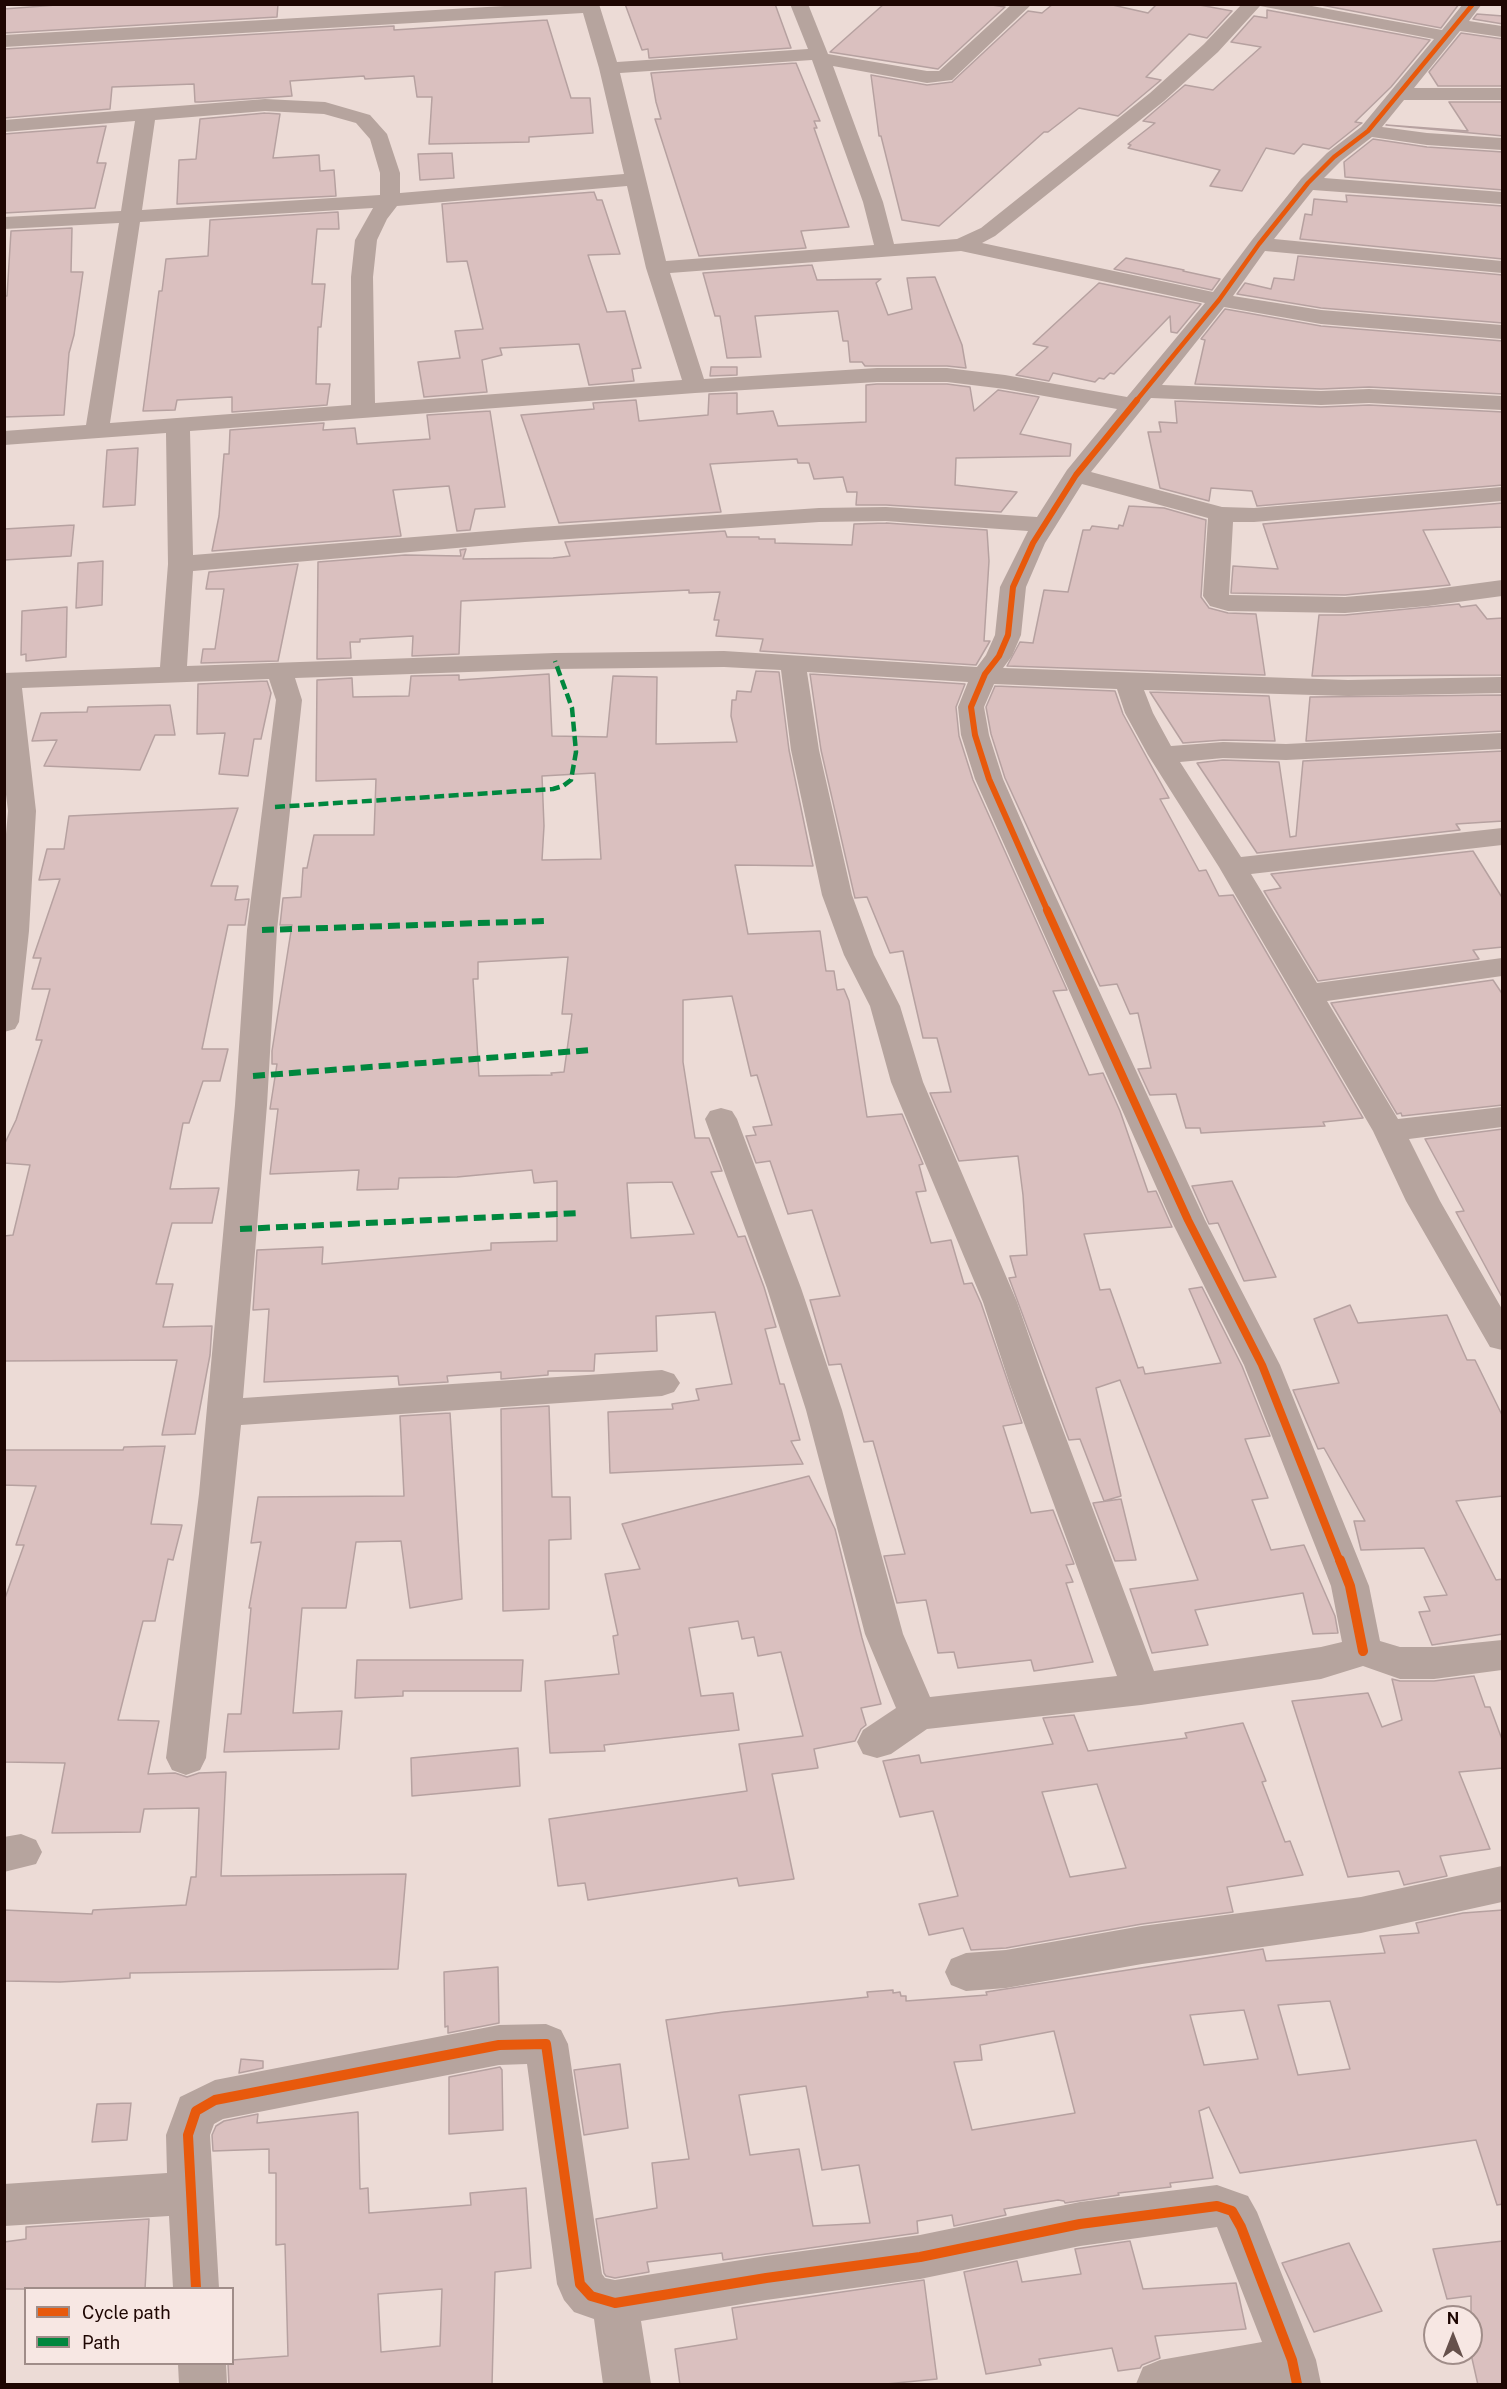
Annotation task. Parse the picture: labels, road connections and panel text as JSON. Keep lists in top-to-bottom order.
{
  "legend": ["Cycle path", "Path"],
  "north": "top"
}
